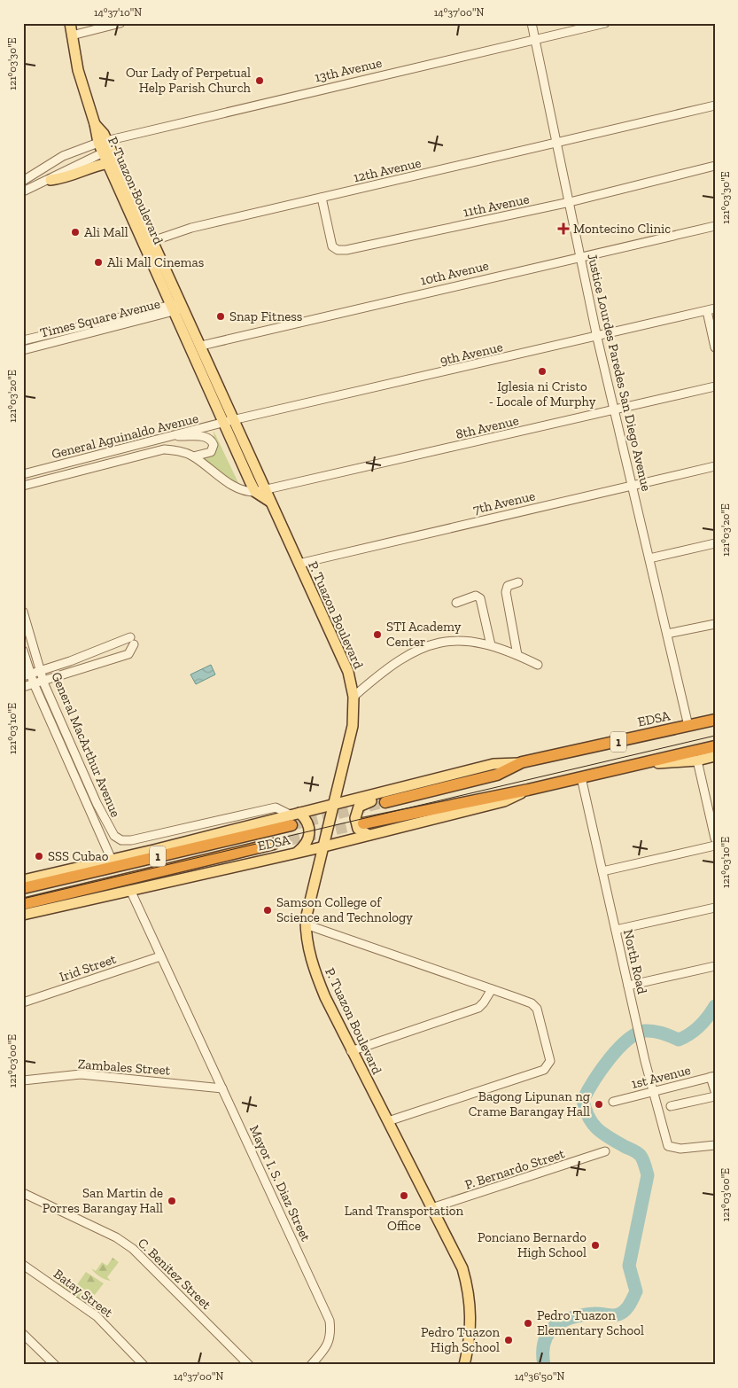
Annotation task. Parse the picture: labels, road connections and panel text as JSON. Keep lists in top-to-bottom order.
{
  "streets": {
    "highway": ["EDSA", "1"],
    "main road": ["P. Tuazon Boulevard"],
    "street": [
      "13th Avenue",
      "12th Avenue",
      "11th Avenue",
      "10th Avenue",
      "Times Square Avenue",
      "9th Avenue",
      "Justice Lourdes Paredes San Diego Avenue",
      "8th Avenue",
      "General Aguinaldo Avenue",
      "7th Avenue",
      "General MacArthur Avenue",
      "North Road",
      "Irid Street",
      "Zambales Street",
      "1st Avenue",
      "P. Bernardo Street",
      "Mayor I. S. Diaz Street",
      "C. Benitez Street",
      "Batay Street"
    ]
  },
  "crossings": [
    ["13th Avenue", "P. Tuazon Boulevard"],
    ["13th Avenue", "Justice Lourdes Paredes San Diego Avenue"],
    ["12th Avenue", "P. Tuazon Boulevard"],
    ["12th Avenue", "11th Avenue"],
    ["12th Avenue", "Justice Lourdes Paredes San Diego Avenue"],
    ["P. Tuazon Boulevard", "10th Avenue"],
    ["P. Tuazon Boulevard", "Times Square Avenue"],
    ["P. Tuazon Boulevard", "9th Avenue"],
    ["P. Tuazon Boulevard", "8th Avenue"],
    ["P. Tuazon Boulevard", "General Aguinaldo Avenue"],
    ["P. Tuazon Boulevard", "7th Avenue"],
    ["P. Tuazon Boulevard", "EDSA"],
    ["P. Tuazon Boulevard", "P. Bernardo Street"],
    ["11th Avenue", "Justice Lourdes Paredes San Diego Avenue"],
    ["10th Avenue", "Justice Lourdes Paredes San Diego Avenue"],
    ["9th Avenue", "Justice Lourdes Paredes San Diego Avenue"],
    ["9th Avenue", "General Aguinaldo Avenue"],
    ["Justice Lourdes Paredes San Diego Avenue", "8th Avenue"],
    ["Justice Lourdes Paredes San Diego Avenue", "7th Avenue"],
    ["Justice Lourdes Paredes San Diego Avenue", "EDSA"],
    ["8th Avenue", "General Aguinaldo Avenue"],
    ["EDSA", "General MacArthur Avenue"],
    ["EDSA", "North Road"],
    ["EDSA", "Mayor I. S. Diaz Street"],
    ["North Road", "1st Avenue"],
    ["Irid Street", "Mayor I. S. Diaz Street"],
    ["Zambales Street", "Mayor I. S. Diaz Street"]
  ],
  "places": {
    "other": [
      "Our Lady of Perpetual Help Parish Church",
      "Ali Mall",
      "Ali Mall Cinemas",
      "Snap Fitness",
      "Iglesia ni Cristo - Locale of Murphy",
      "STI Academy Center",
      "SSS Cubao",
      "Samson College of Science and Technology",
      "Bagong Lipunan ng Crame Barangay Hall",
      "Land Transportation Office",
      "San Martin de Porres Barangay Hall",
      "Ponciano Bernardo High School",
      "Pedro Tuazon Elementary School",
      "Pedro Tuazon High School"
    ],
    "health": ["Montecino Clinic"]
  },
  "coordinates": [
    "14°37'10\"N",
    "14°37'00\"N",
    "121°03'30\"E",
    "121°03'20\"E",
    "121°03'10\"E",
    "121°03'00\"E",
    "14°36'50\"N"
  ]
}
